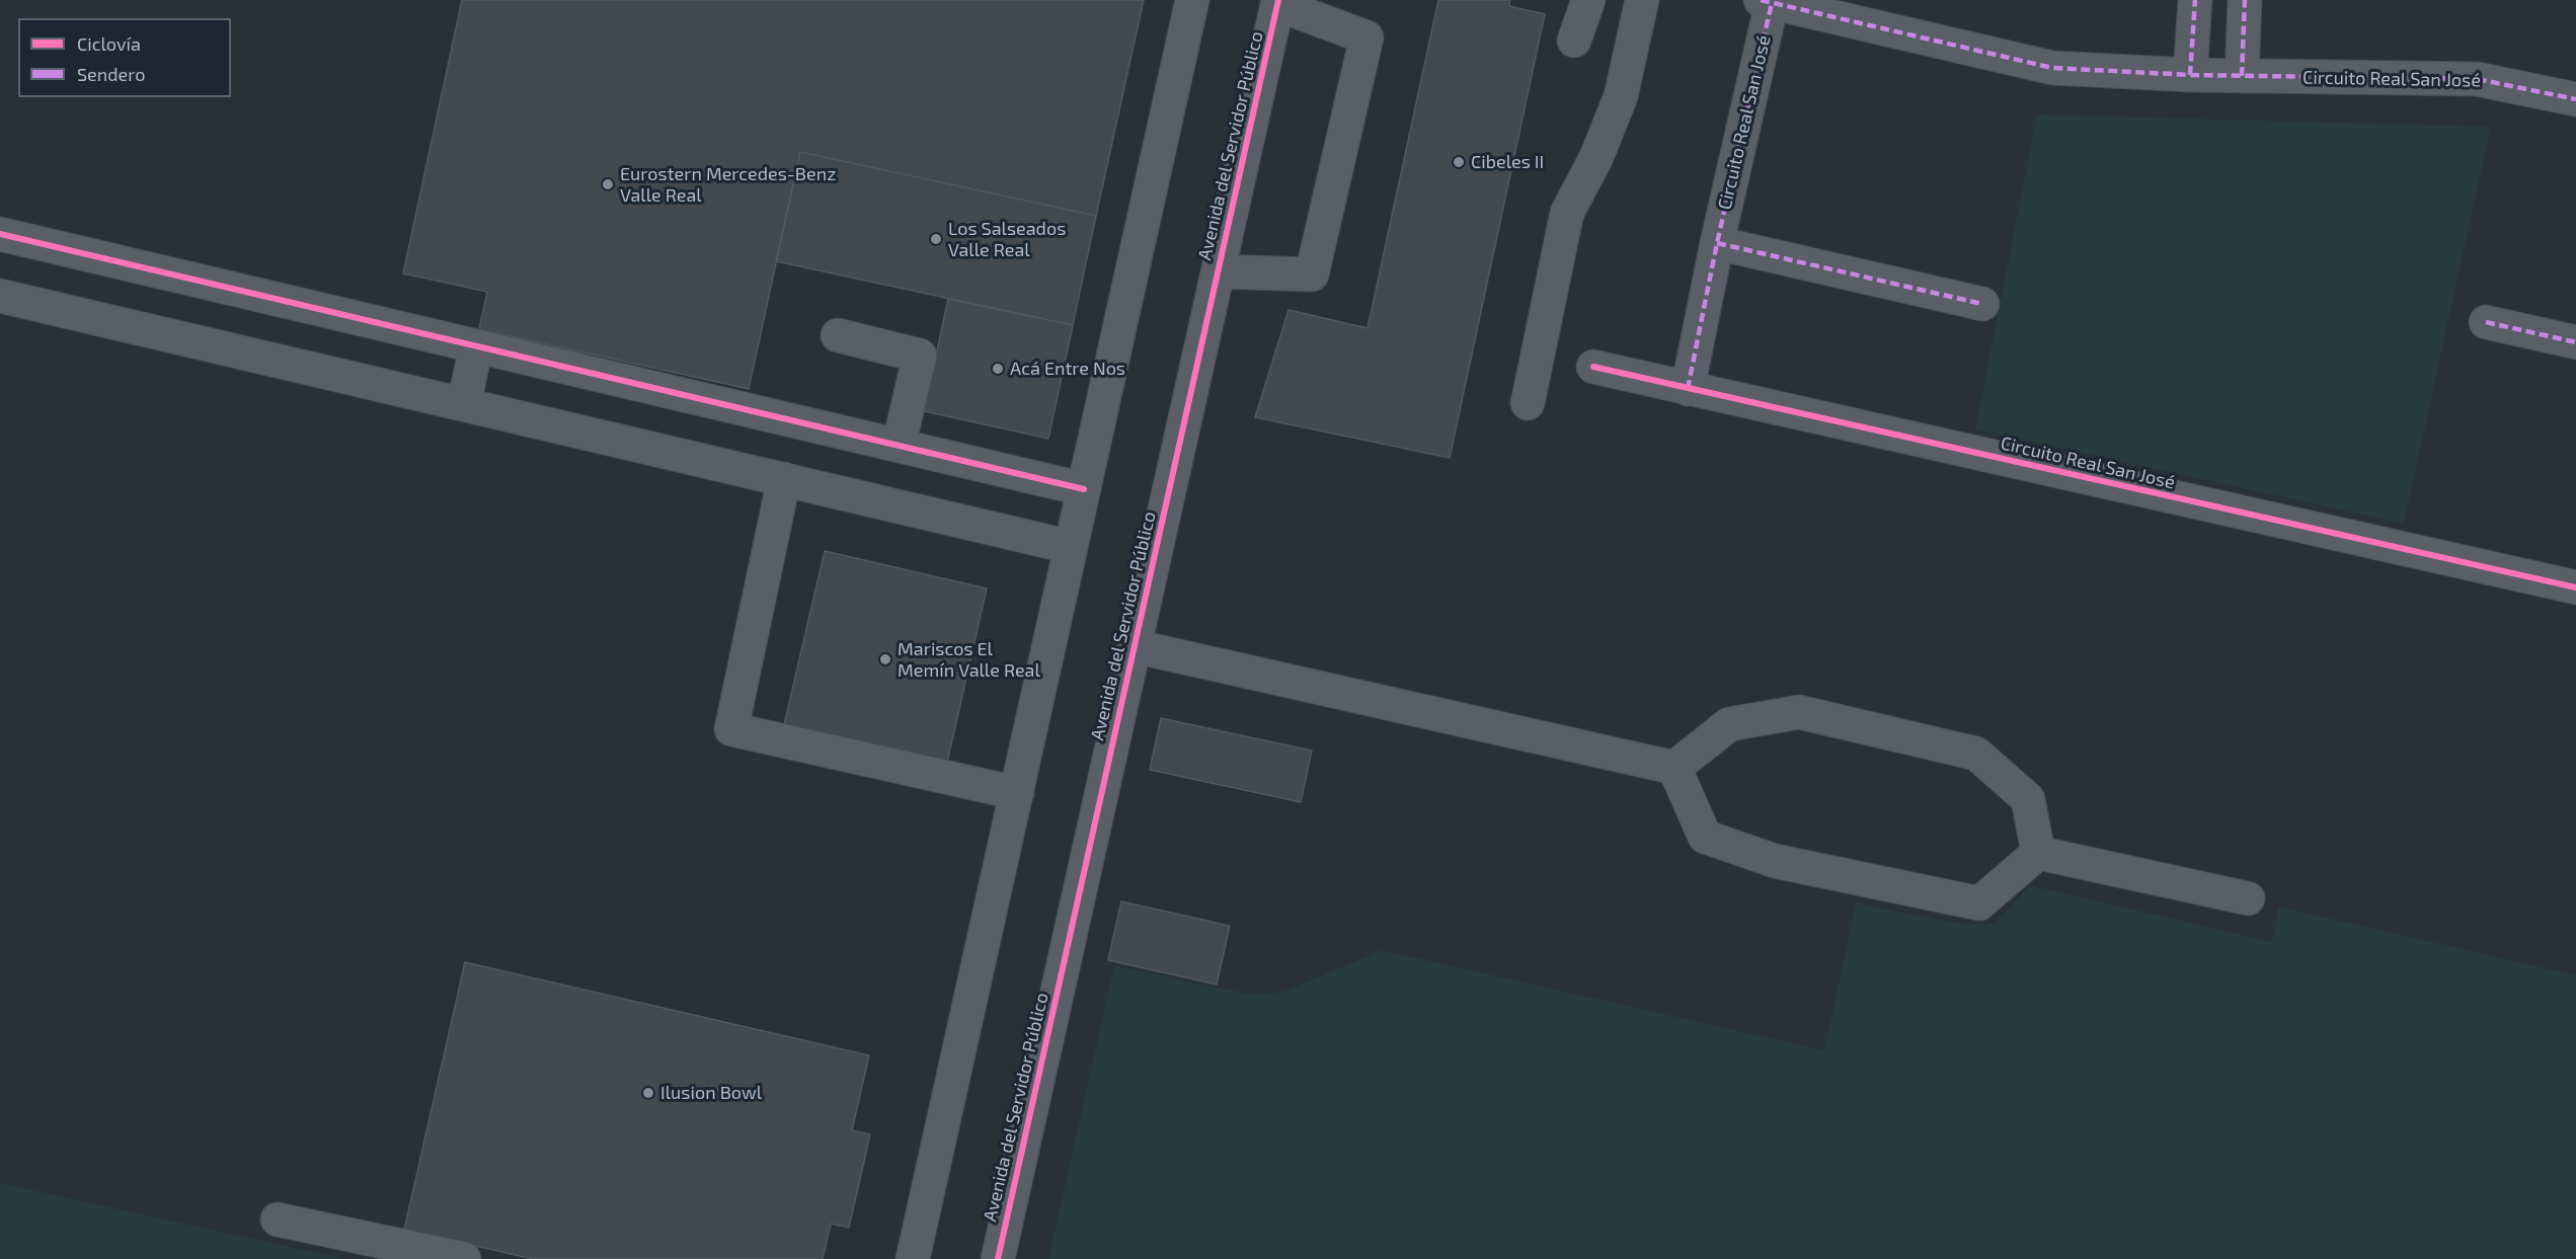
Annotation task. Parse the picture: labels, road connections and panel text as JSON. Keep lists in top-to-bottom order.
{
  "streets": {
    "street": ["Circuito Real San José", "Avenida del Servidor Público"]
  },
  "places": [
    "Cibeles II",
    "Eurostern Mercedes-Benz Valle Real",
    "Los Salseados Valle Real",
    "Acá Entre Nos",
    "Mariscos El Memín Valle Real",
    "Ilusion Bowl"
  ],
  "legend": ["Ciclovía", "Sendero"]
}
